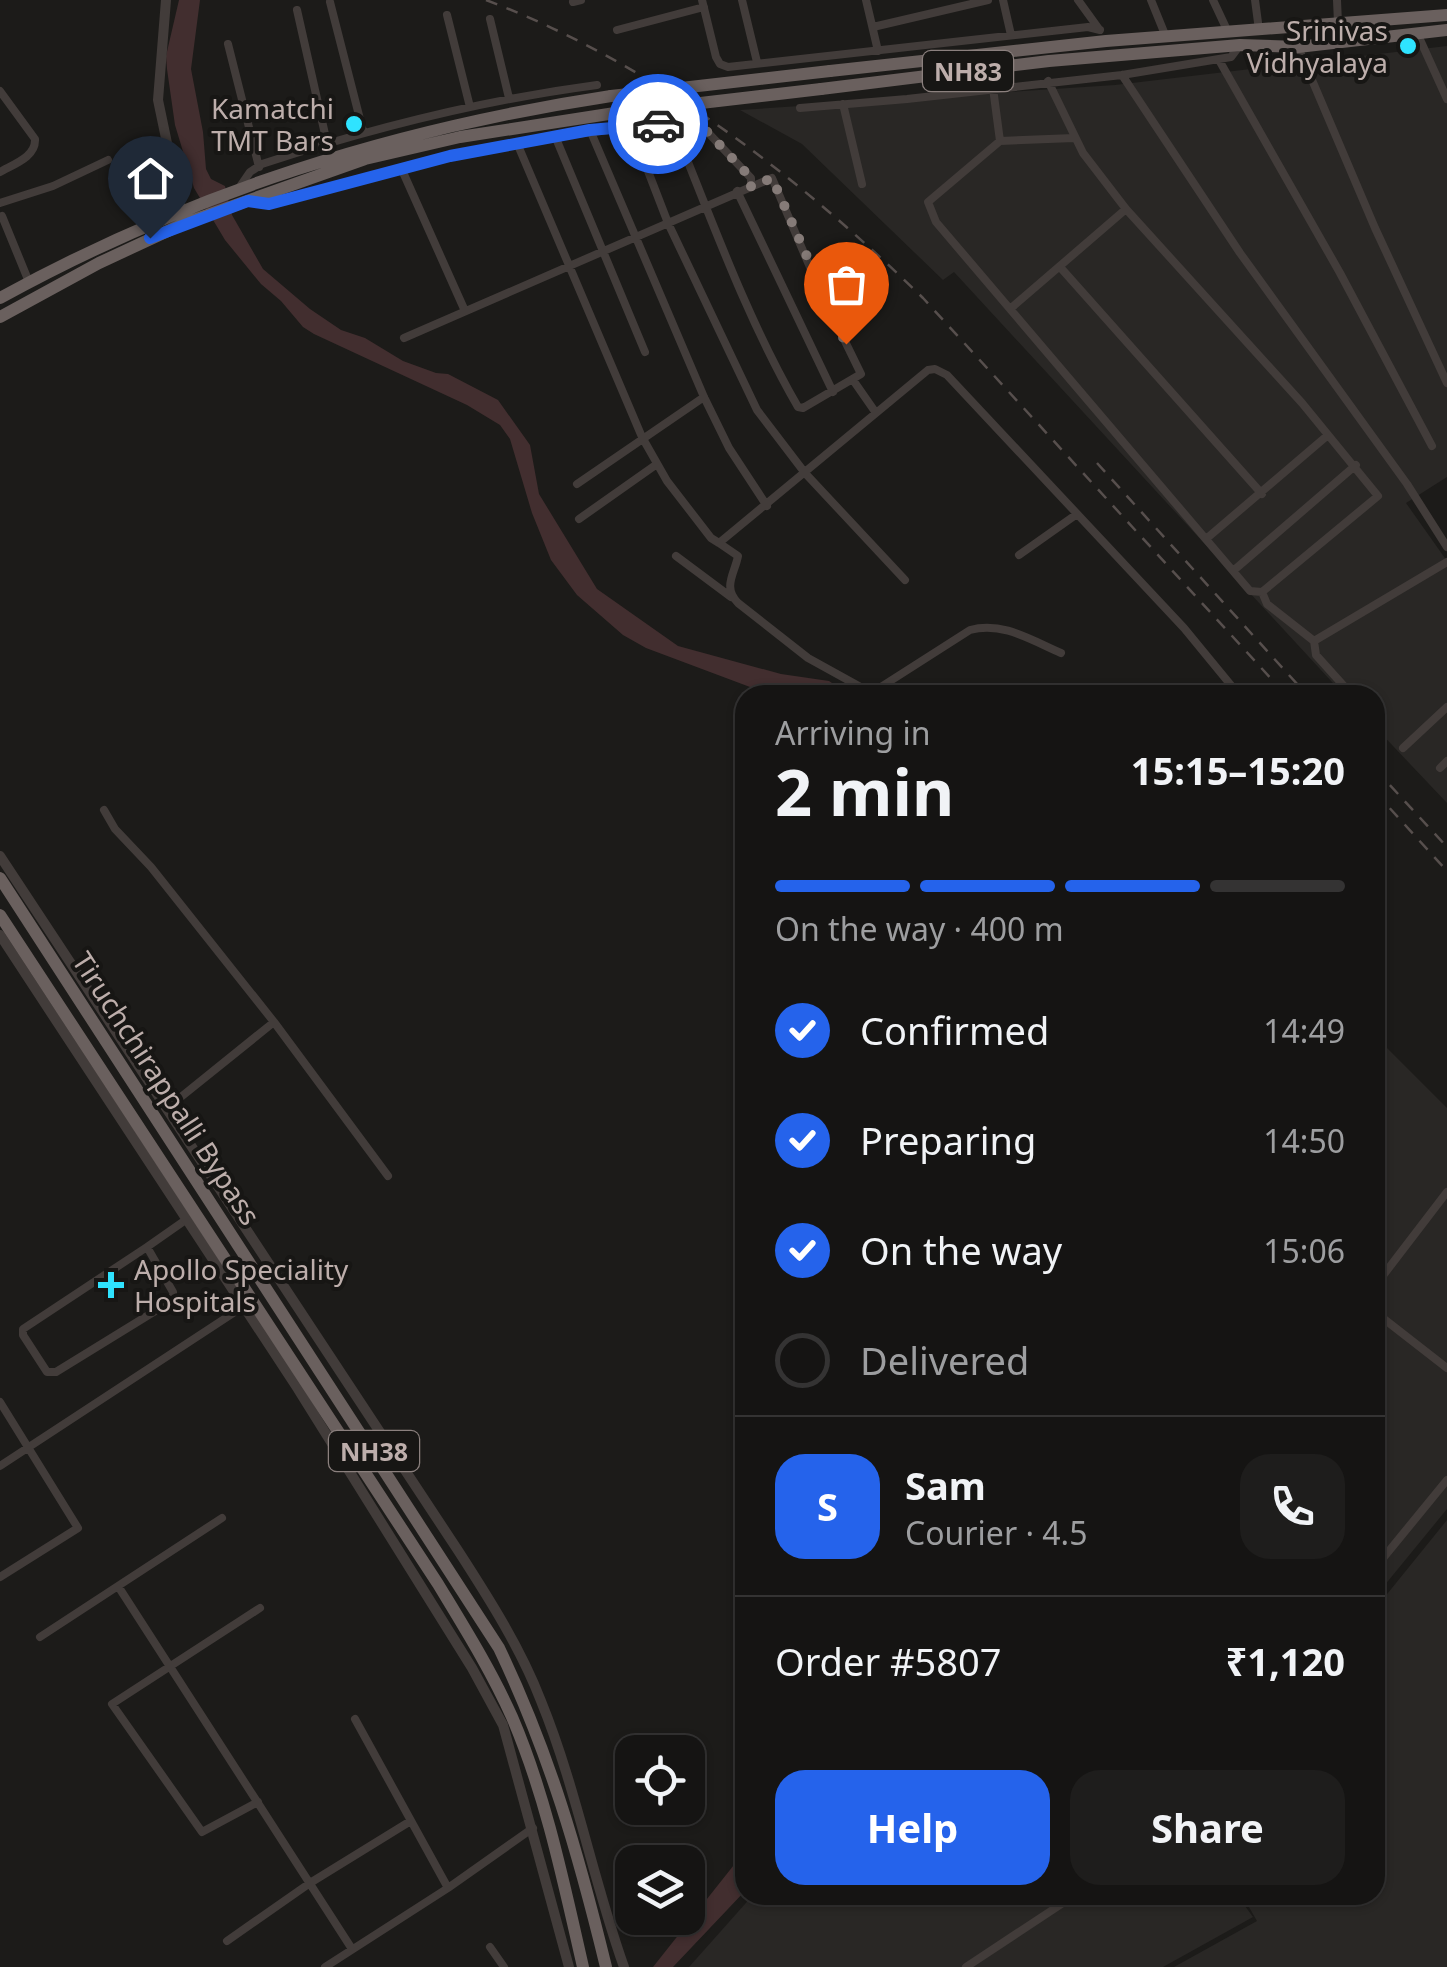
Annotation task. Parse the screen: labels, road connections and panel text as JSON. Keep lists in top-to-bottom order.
{
  "streets": {
    "highway": ["NH83", "Tiruchchirappalli Bypass", "NH38"]
  },
  "crossings": [
    ["Tiruchchirappalli Bypass", "NH38"]
  ],
  "places": {
    "other": ["Srinivas Vidhyalaya", "Kamatchi TMT Bars"],
    "health": ["Apollo Speciality Hospitals"]
  },
  "page": {
    "heading": ["2 min", "Arriving in", "15:15–15:20"],
    "panel": [
      "Sam",
      "Courier · 4.5",
      "Order #5807",
      "₹1,120"
    ],
    "bar": "On the way · 400 m",
    "list": [
      ["Confirmed", "14:49"],
      ["Preparing", "14:50"],
      ["On the way", "15:06"],
      "Delivered"
    ],
    "round": "S",
    "buttons": ["Help", "Share"]
  }
}
